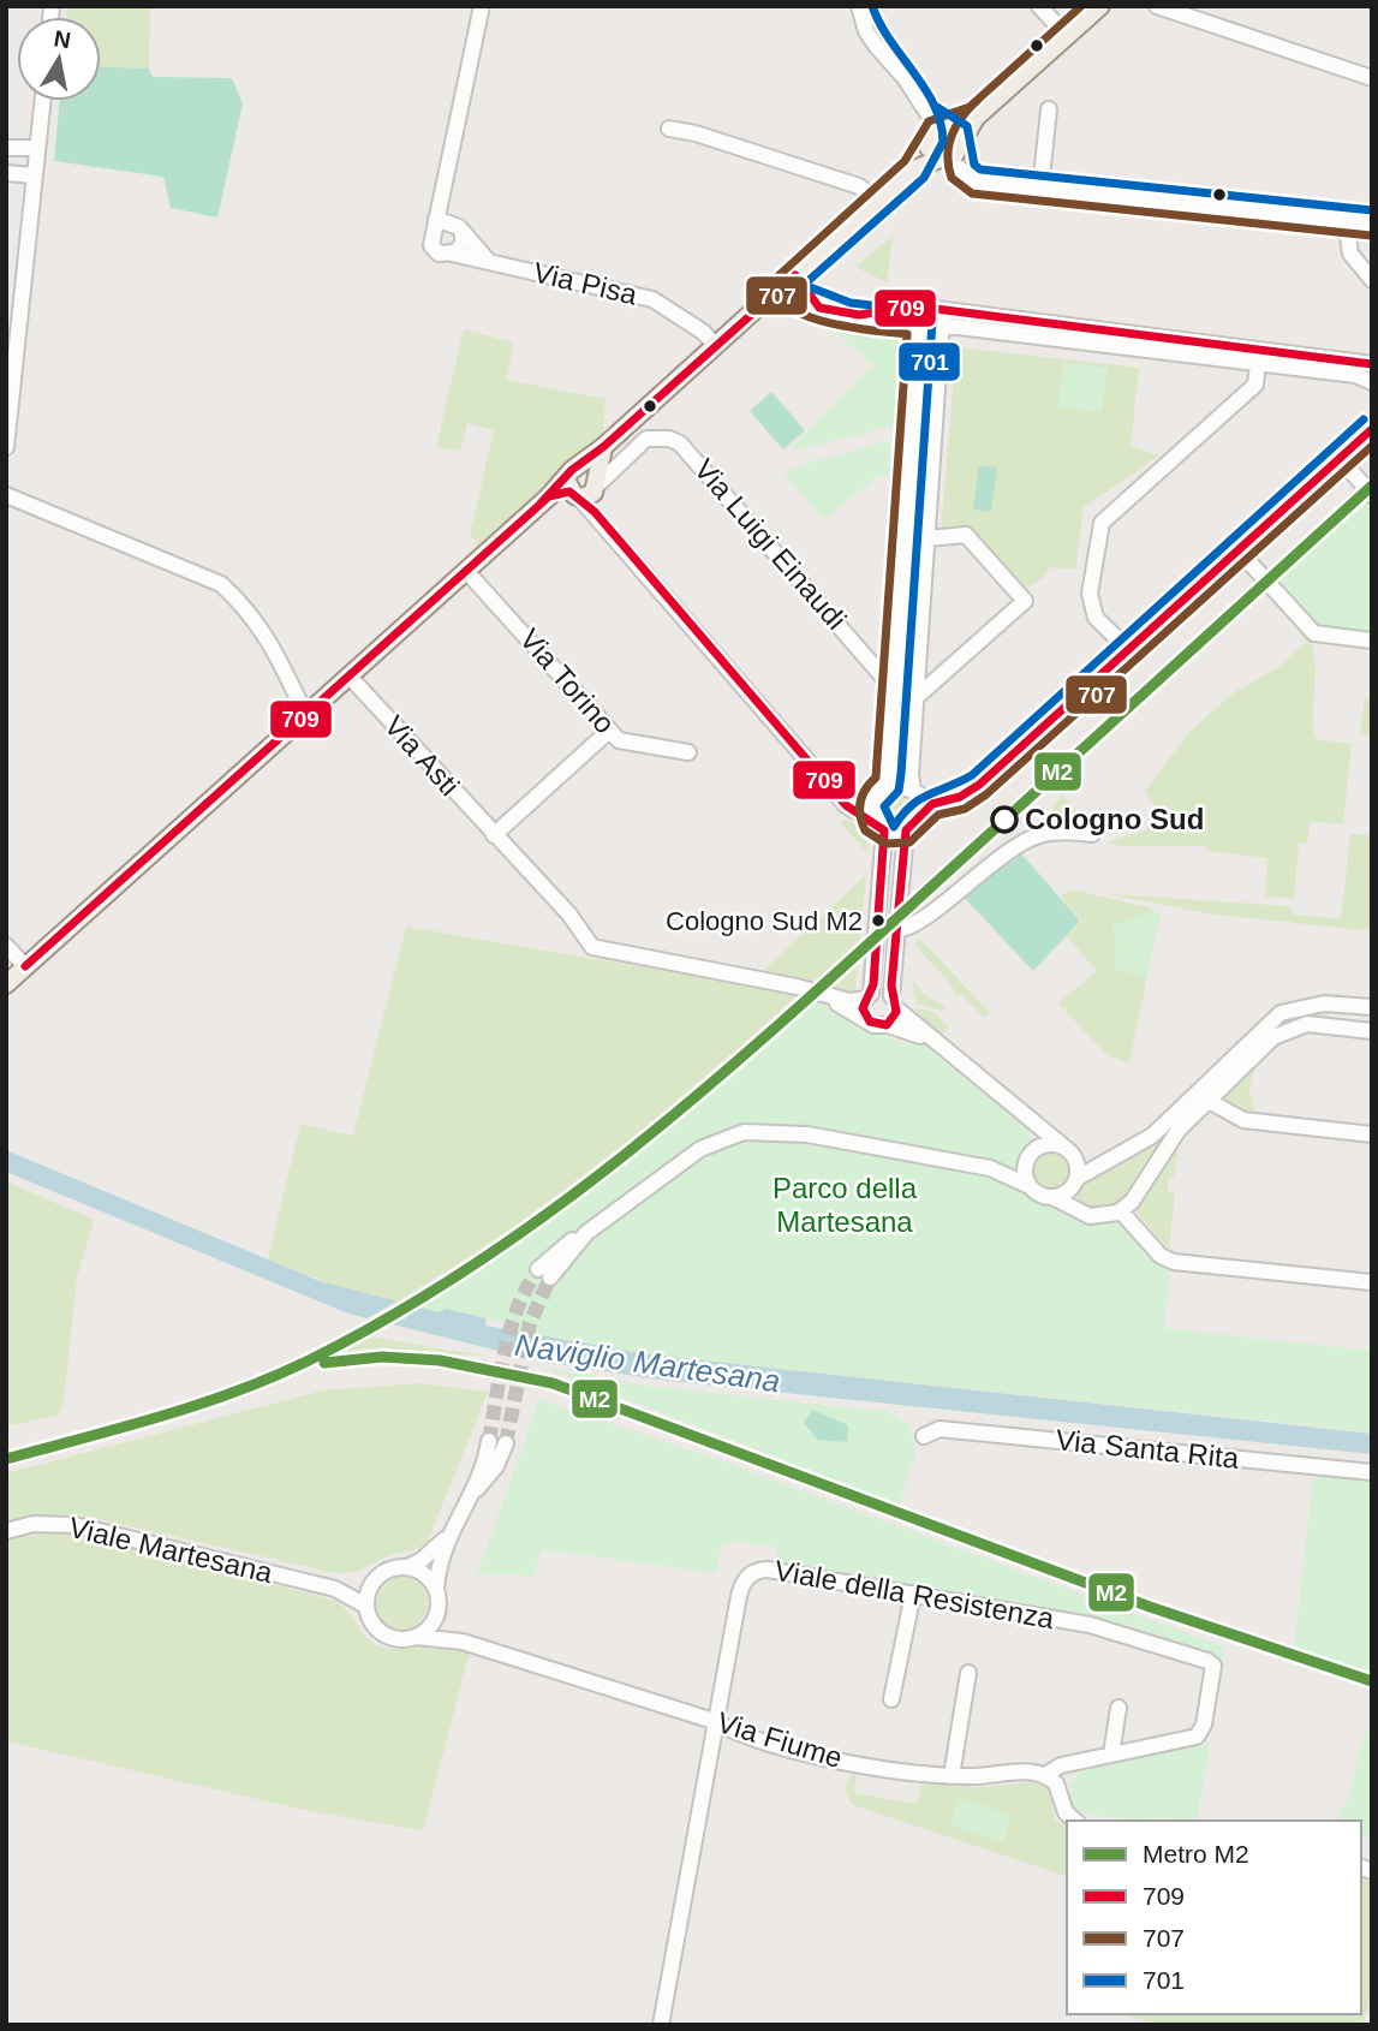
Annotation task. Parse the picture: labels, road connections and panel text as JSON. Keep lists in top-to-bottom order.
{
  "streets": {
    "street": [
      "Via Pisa",
      "Via Luigi Einaudi",
      "Via Torino",
      "Via Asti",
      "Via Santa Rita",
      "Viale Martesana",
      "Viale della Resistenza",
      "Via Fiume"
    ]
  },
  "crossings": [
    ["Viale Martesana", "Via Fiume"],
    ["Viale della Resistenza", "Via Fiume"]
  ],
  "water": ["Naviglio Martesana"],
  "parks": ["Parco della Martesana"],
  "places": ["Cologno Sud", "Cologno Sud M2"],
  "lines": [
    "transit line 707",
    "transit line 701",
    "transit line 709",
    "metro line M2"
  ],
  "legend": [
    "Metro M2",
    "709",
    "707",
    "701"
  ],
  "north": "top"
}
